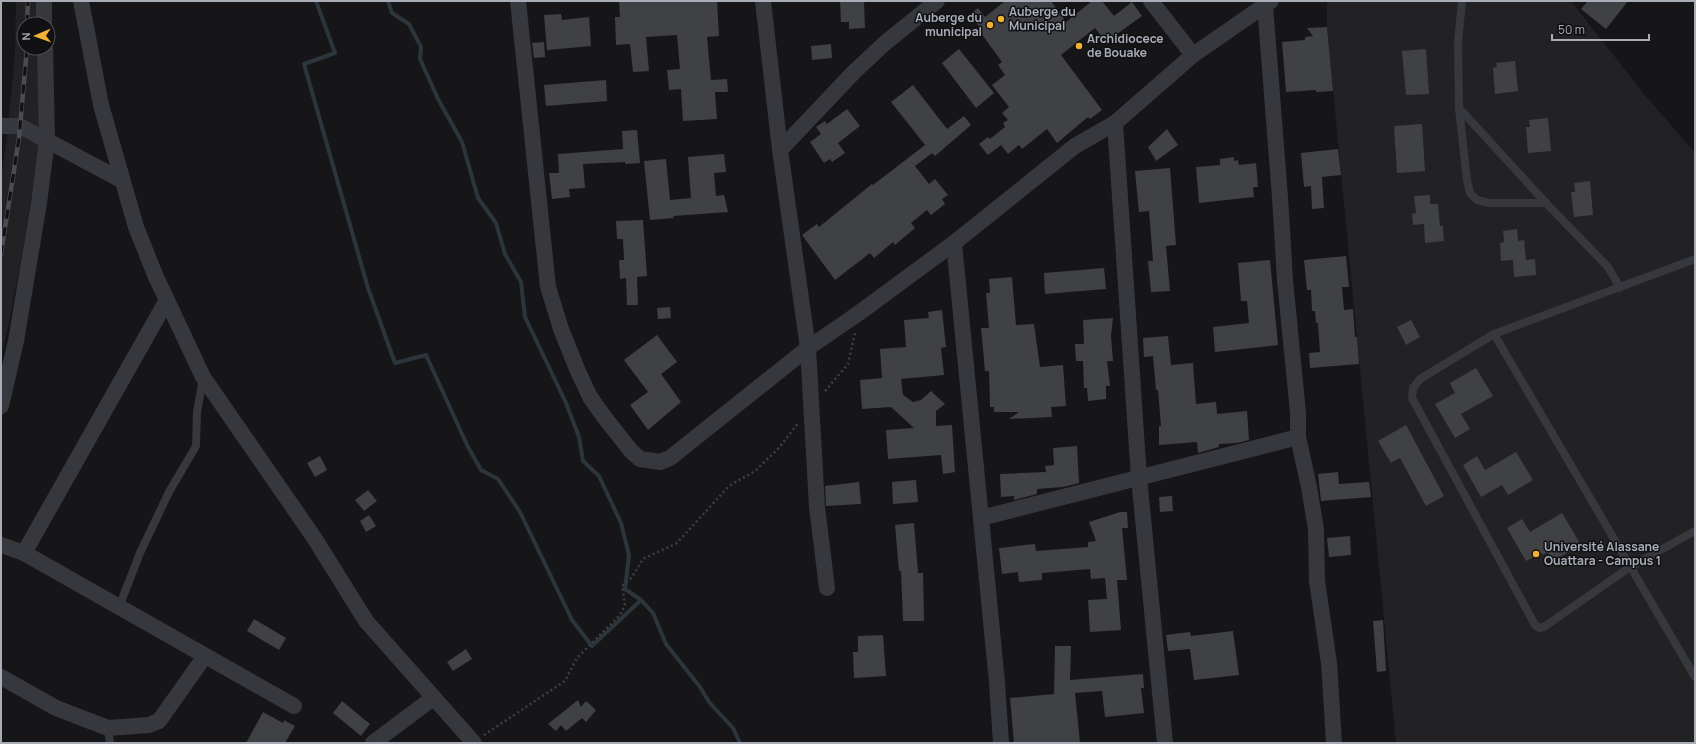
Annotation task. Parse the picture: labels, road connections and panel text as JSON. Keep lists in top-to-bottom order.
{
  "places": [
    "Auberge du Municipal",
    "Auberge du municipal",
    "Archidiocece de Bouake",
    "Université Alassane Ouattara - Campus 1"
  ],
  "scale_bar": "50 m",
  "north": "left"
}
